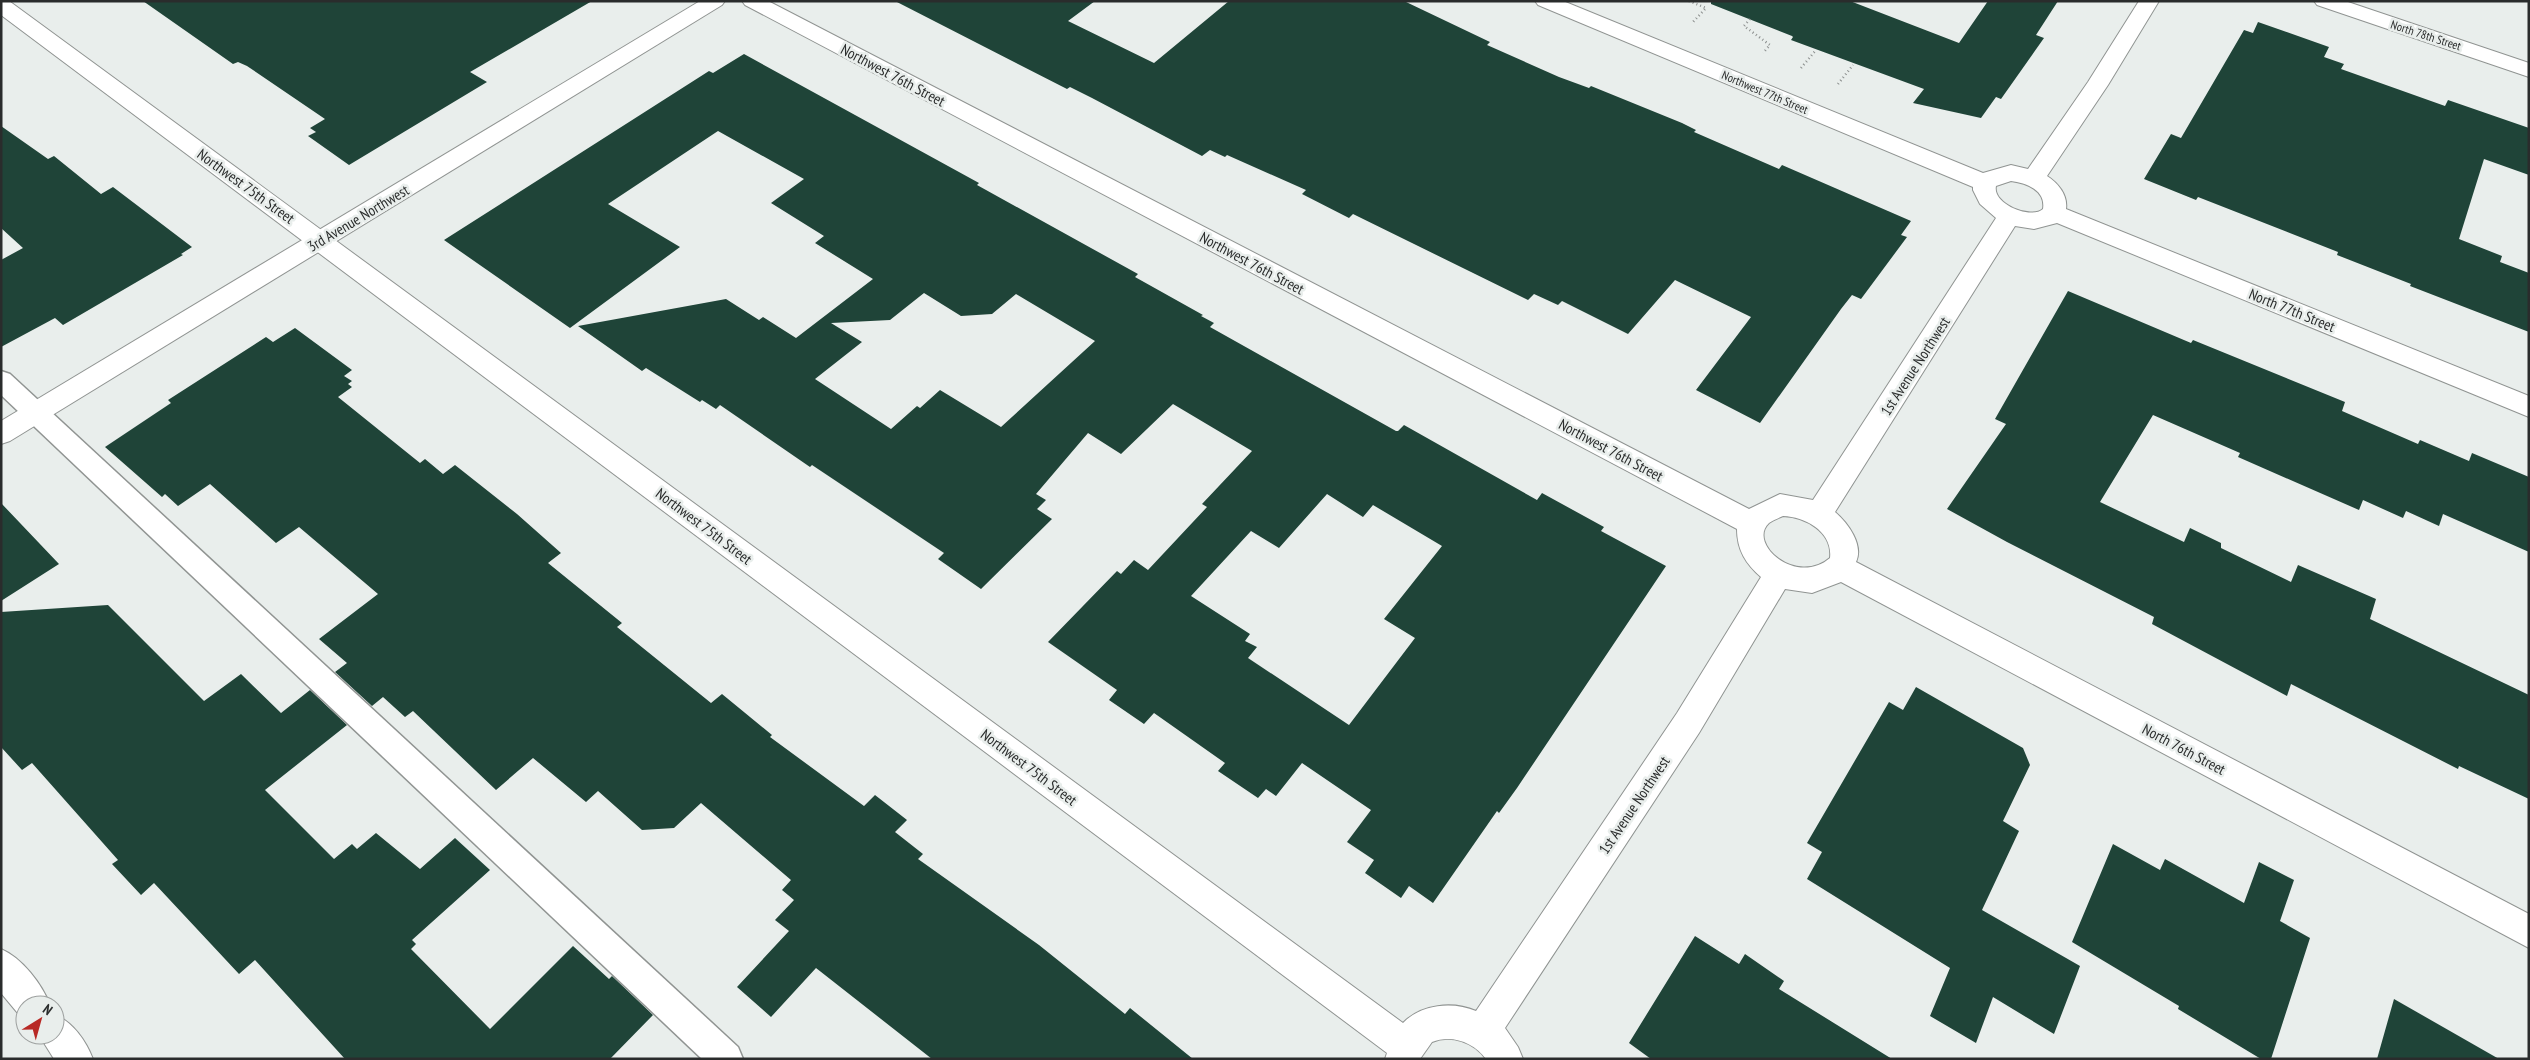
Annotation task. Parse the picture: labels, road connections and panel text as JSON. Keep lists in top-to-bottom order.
{
  "streets": {
    "street": [
      "North 78th Street",
      "Northwest 76th Street",
      "Northwest 77th Street",
      "Northwest 75th Street",
      "3rd Avenue Northwest",
      "North 77th Street",
      "1st Avenue Northwest",
      "North 76th Street"
    ]
  },
  "crossings": [
    ["Northwest 76th Street", "1st Avenue Northwest"],
    ["Northwest 76th Street", "North 76th Street"],
    ["Northwest 77th Street", "North 77th Street"],
    ["Northwest 77th Street", "1st Avenue Northwest"],
    ["Northwest 75th Street", "3rd Avenue Northwest"],
    ["North 77th Street", "1st Avenue Northwest"],
    ["1st Avenue Northwest", "North 76th Street"]
  ],
  "north": "top right"
}
